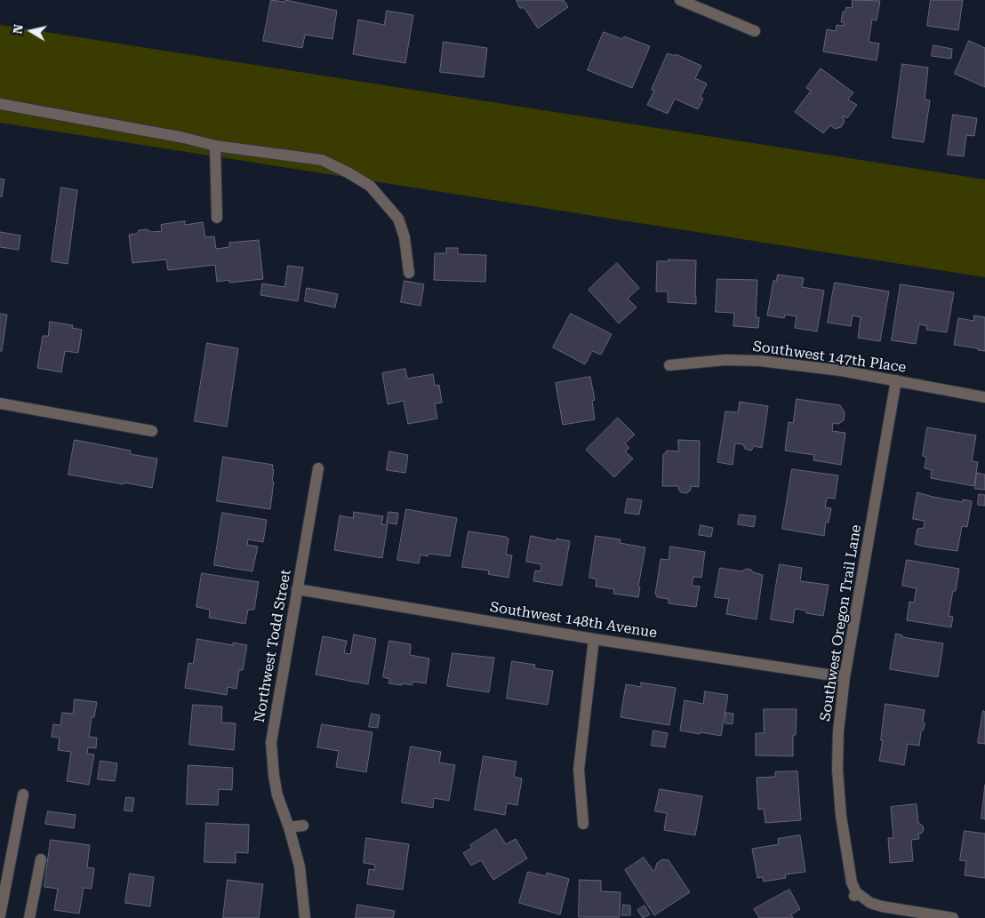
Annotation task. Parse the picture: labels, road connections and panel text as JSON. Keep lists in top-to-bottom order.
{
  "streets": {
    "street": [
      "Southwest 147th Place",
      "Southwest 148th Avenue",
      "Southwest Oregon Trail Lane",
      "Northwest Todd Street"
    ]
  },
  "crossings": [
    ["Southwest 147th Place", "Southwest Oregon Trail Lane"],
    ["Southwest 148th Avenue", "Southwest Oregon Trail Lane"],
    ["Southwest 148th Avenue", "Northwest Todd Street"]
  ],
  "north": "left"
}
